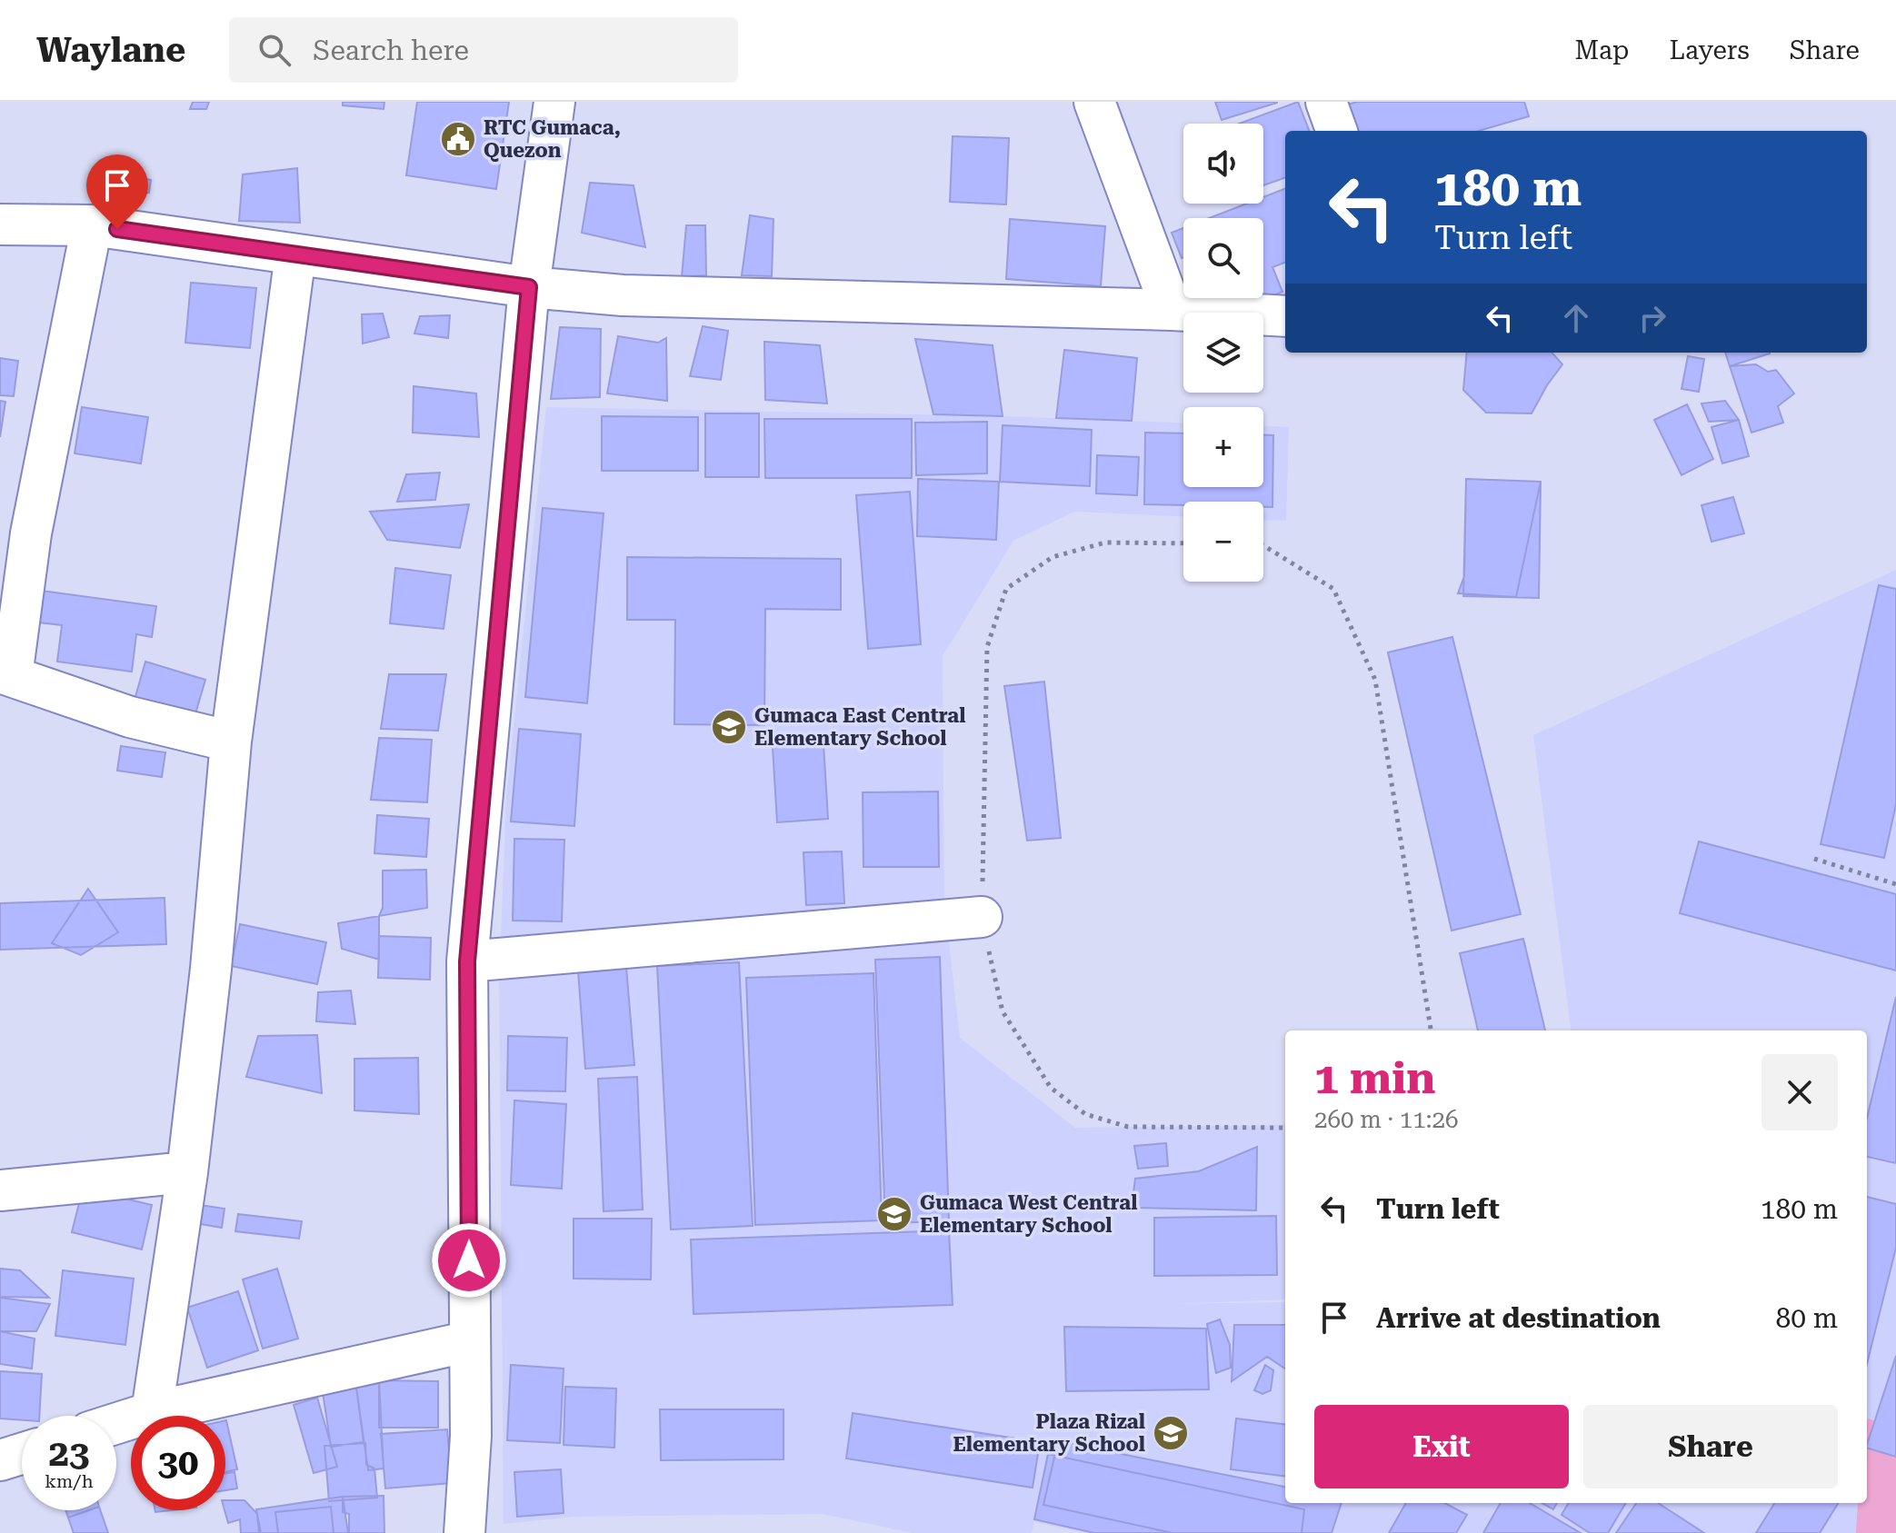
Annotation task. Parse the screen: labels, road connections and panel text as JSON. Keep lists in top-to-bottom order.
{
  "places": {
    "public building": ["RTC Gumaca, Quezon"],
    "school or university": ["Gumaca East Central Elementary School", "Gumaca West Central Elementary School", "Plaza Rizal Elementary School"]
  },
  "page": {
    "header": "Waylane",
    "search": "Search here",
    "nav": ["Map", "Layers", "Share"],
    "map_buttons": ["+", "−"],
    "turn": ["180 m", "Turn left"],
    "heading": ["1 min", "260 m · 11:26"],
    "list": [
      {
        "name": "Turn left",
        "value": "180 m"
      },
      {
        "name": "Arrive at destination",
        "value": "80 m"
      }
    ],
    "buttons": ["Exit", "Share"],
    "speed": "23 km/h",
    "limit": "30"
  }
}
